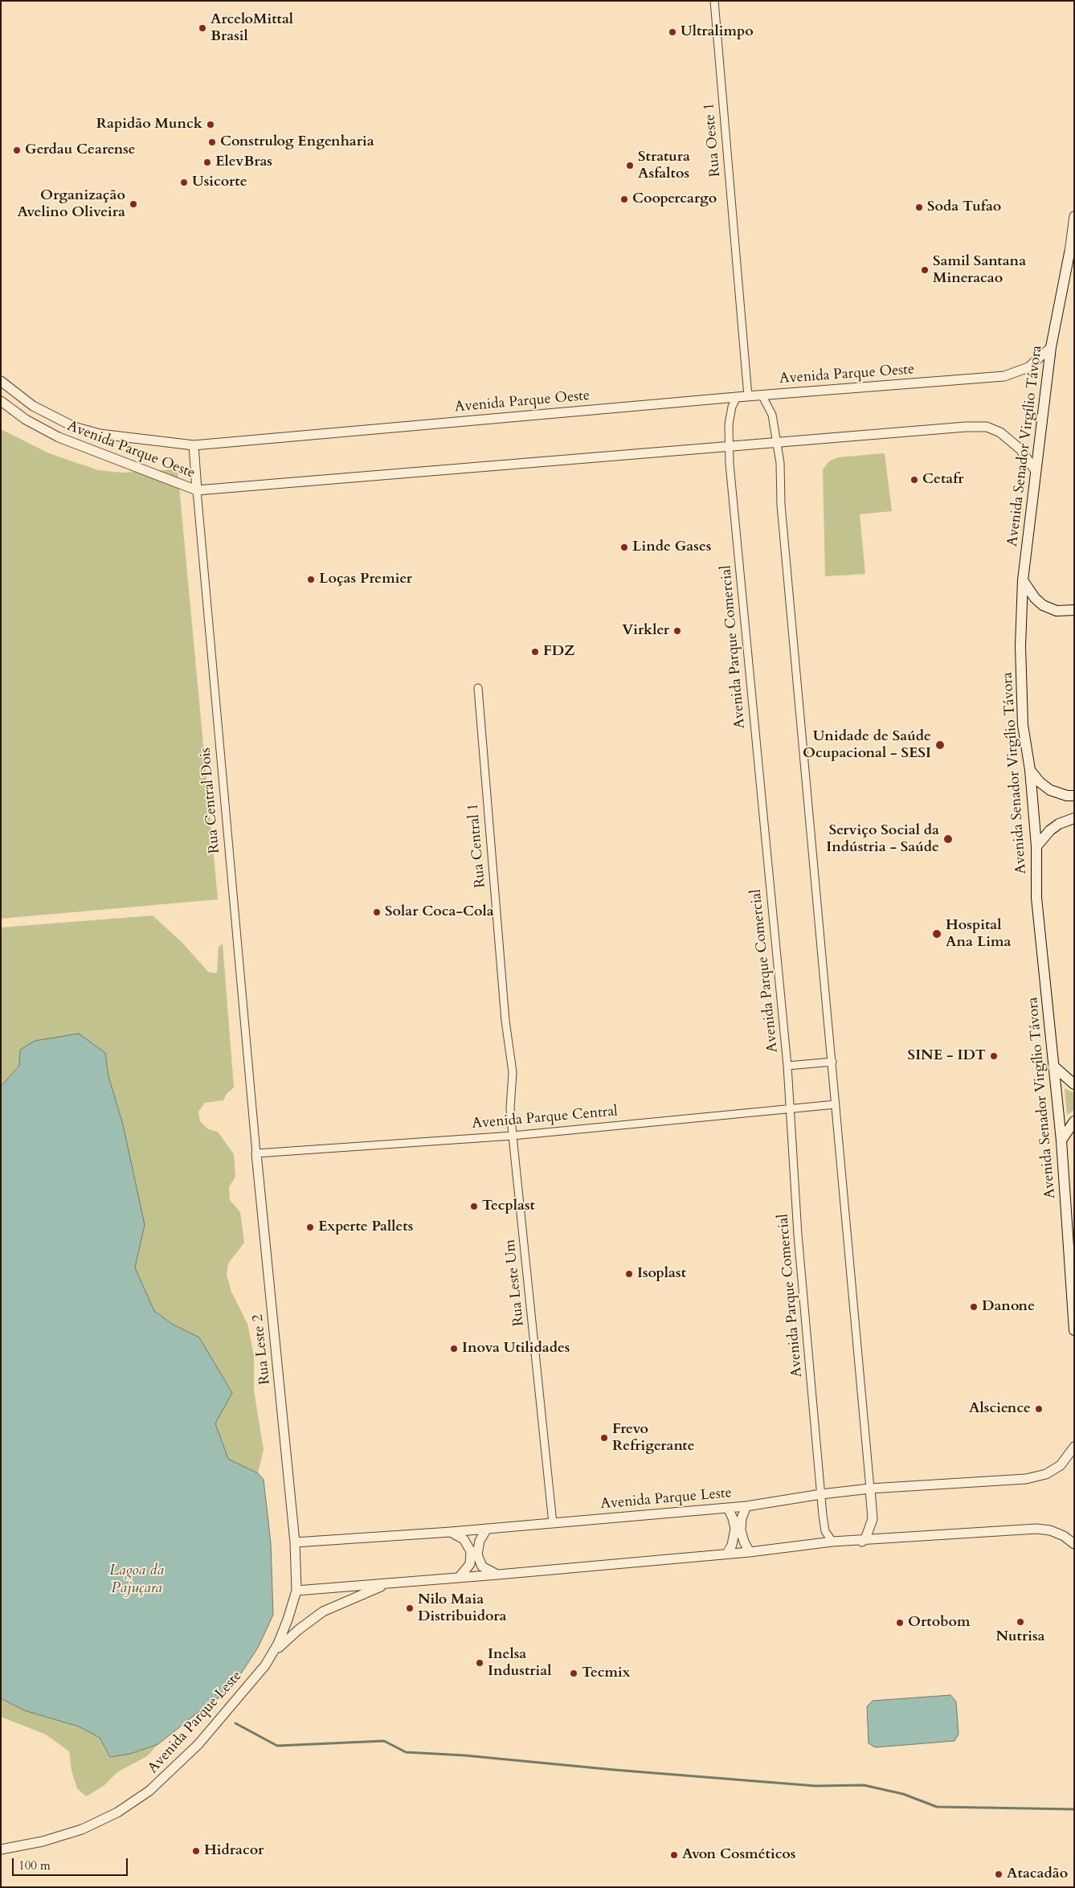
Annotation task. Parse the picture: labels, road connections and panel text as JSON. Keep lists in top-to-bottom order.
{
  "streets": {
    "main road": ["Avenida Senador Virgílio Távora"],
    "street": [
      "Rua Oeste 1",
      "Avenida Parque Oeste",
      "Avenida Parque Comercial",
      "Rua Central Dois",
      "Rua Central 1",
      "Avenida Parque Central",
      "Rua Leste Um",
      "Rua Leste 2",
      "Avenida Parque Leste"
    ]
  },
  "crossings": [
    ["Rua Oeste 1", "Avenida Parque Oeste"],
    ["Avenida Parque Oeste", "Avenida Senador Virgílio Távora"],
    ["Avenida Parque Oeste", "Avenida Parque Comercial"],
    ["Avenida Parque Oeste", "Rua Central Dois"],
    ["Avenida Parque Comercial", "Avenida Parque Central"],
    ["Avenida Parque Comercial", "Avenida Parque Leste"],
    ["Rua Central Dois", "Avenida Parque Central"],
    ["Rua Central Dois", "Rua Leste 2"],
    ["Rua Central 1", "Avenida Parque Central"],
    ["Rua Central 1", "Rua Leste Um"],
    ["Avenida Parque Central", "Rua Leste Um"],
    ["Avenida Parque Central", "Rua Leste 2"],
    ["Rua Leste Um", "Avenida Parque Leste"],
    ["Rua Leste 2", "Avenida Parque Leste"]
  ],
  "water": ["Lagoa da Pajuçara"],
  "places": [
    "ArceloMittal Brasil",
    "Ultralimpo",
    "Rapidão Munck",
    "Construlog Engenharia",
    "Gerdau Cearense",
    "ElevBras",
    "Stratura Asfaltos",
    "Usicorte",
    "Coopercargo",
    "Organização Avelino Oliveira",
    "Soda Tufao",
    "Samil Santana Mineracao",
    "Cetafr",
    "Linde Gases",
    "Loças Premier",
    "Virkler",
    "FDZ",
    "Unidade de Saúde Ocupacional - SESI",
    "Serviço Social da Indústria - Saúde",
    "Solar Coca-Cola",
    "Hospital Ana Lima",
    "SINE - IDT",
    "Tecplast",
    "Experte Pallets",
    "Isoplast",
    "Danone",
    "Inova Utilidades",
    "Alscience",
    "Frevo Refrigerante",
    "Nilo Maia Distribuidora",
    "Nutrisa",
    "Ortobom",
    "Inelsa Industrial",
    "Tecmix",
    "Hidracor",
    "Avon Cosméticos",
    "Atacadão"
  ],
  "scale_bar": "100 m"
}
